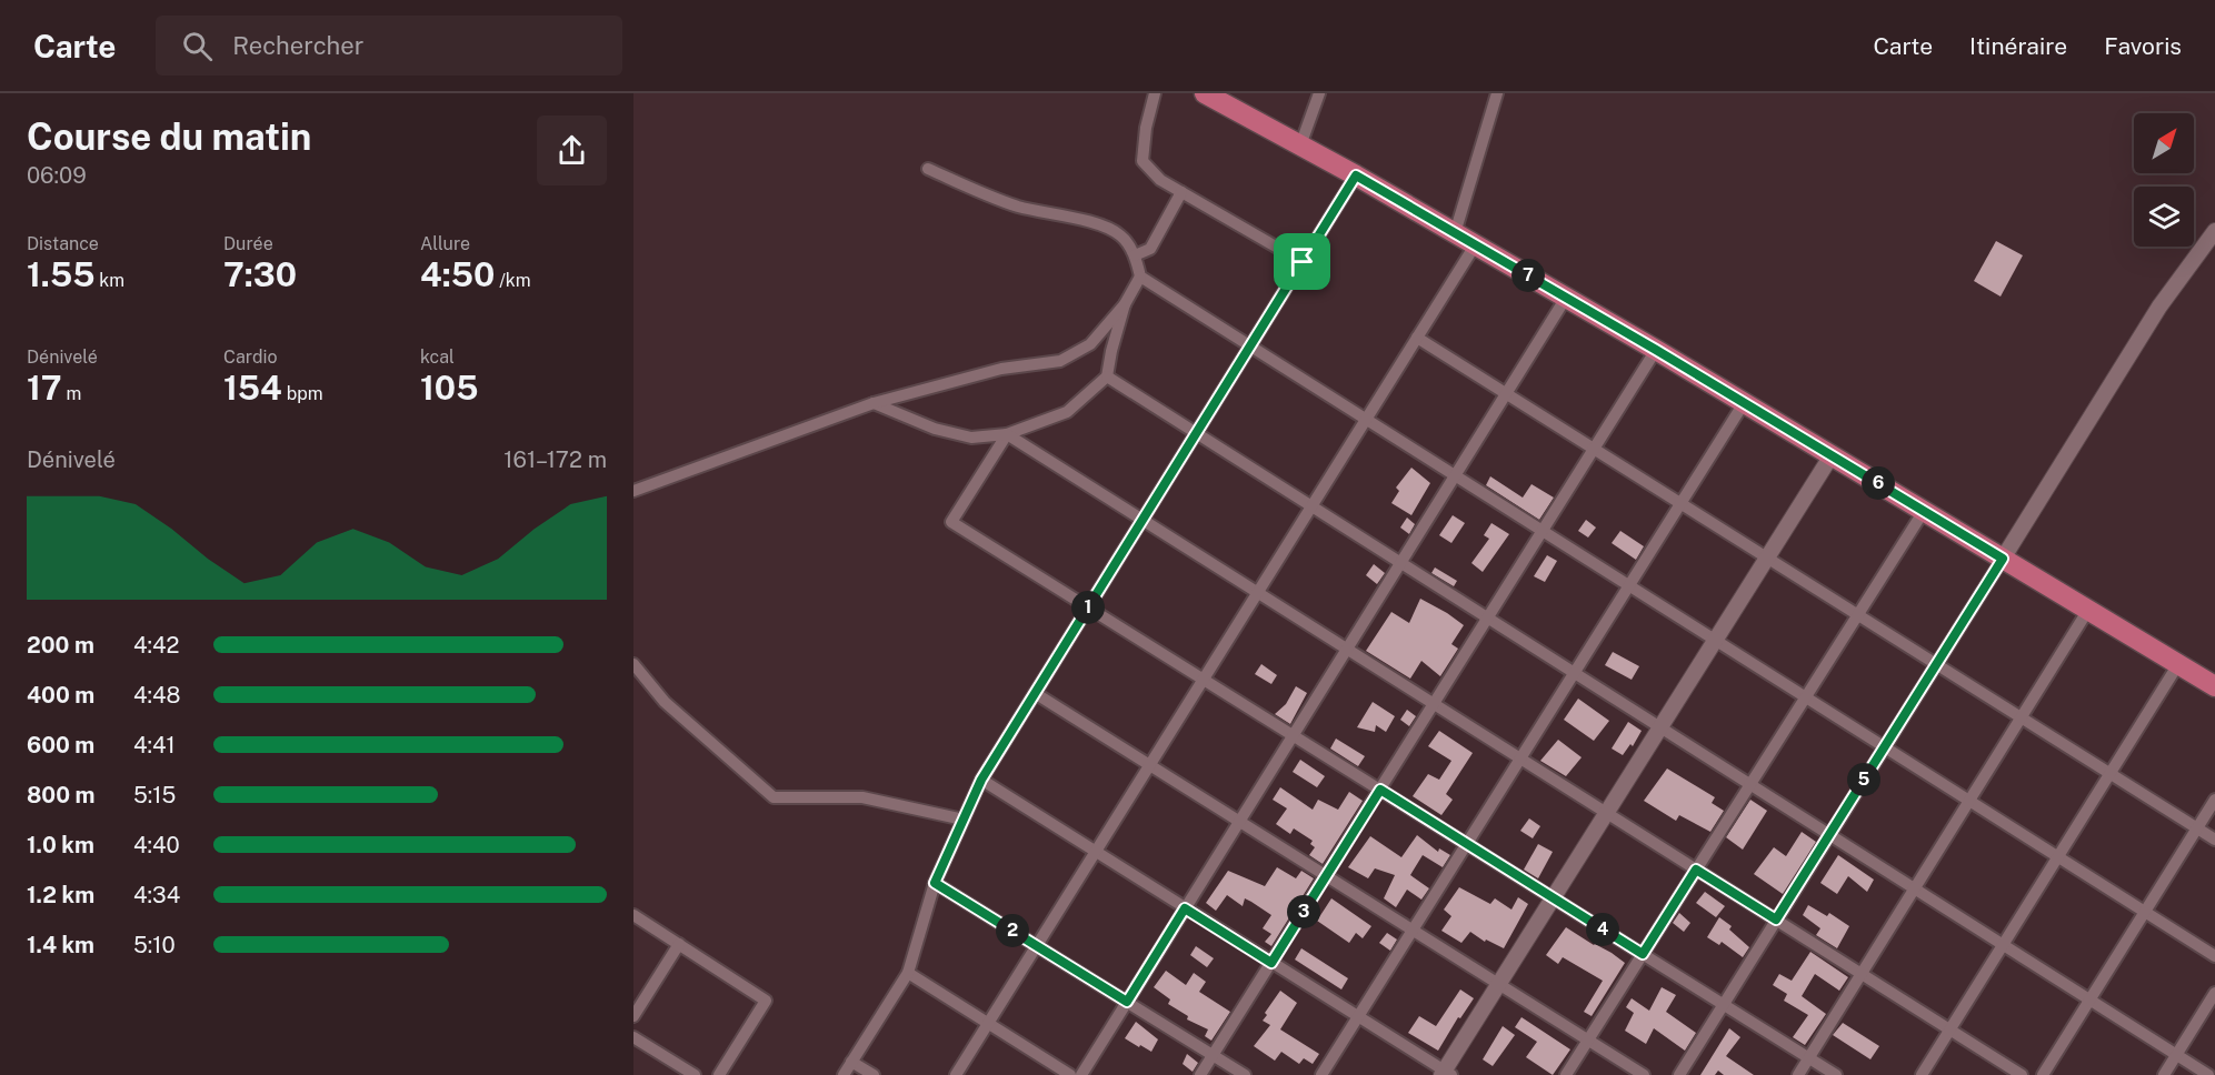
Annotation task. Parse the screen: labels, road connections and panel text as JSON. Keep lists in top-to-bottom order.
{
  "north": "top right",
  "page": {
    "header": "Carte",
    "search": "Rechercher",
    "nav": ["Carte", "Itinéraire", "Favoris"],
    "heading": ["Course du matin", "06:09"],
    "stats": [
      ["Distance", "1.55 km"],
      ["Durée", "7:30"],
      ["Allure", "4:50 /km"],
      ["Dénivelé", "17 m"],
      ["Cardio", "154 bpm"],
      ["kcal", "105"]
    ],
    "pins": [
      "7",
      "6",
      "1",
      "5",
      "3",
      "4",
      "2"
    ],
    "chart": ["Dénivelé", "161–172 m"],
    "list": [
      {
        "name": "200 m",
        "note": "4:42"
      },
      {
        "name": "400 m",
        "note": "4:48"
      },
      {
        "name": "600 m",
        "note": "4:41"
      },
      {
        "name": "800 m",
        "note": "5:15"
      },
      {
        "name": "1.0 km",
        "note": "4:40"
      },
      {
        "name": "1.2 km",
        "note": "4:34"
      },
      {
        "name": "1.4 km",
        "note": "5:10"
      }
    ]
  }
}
